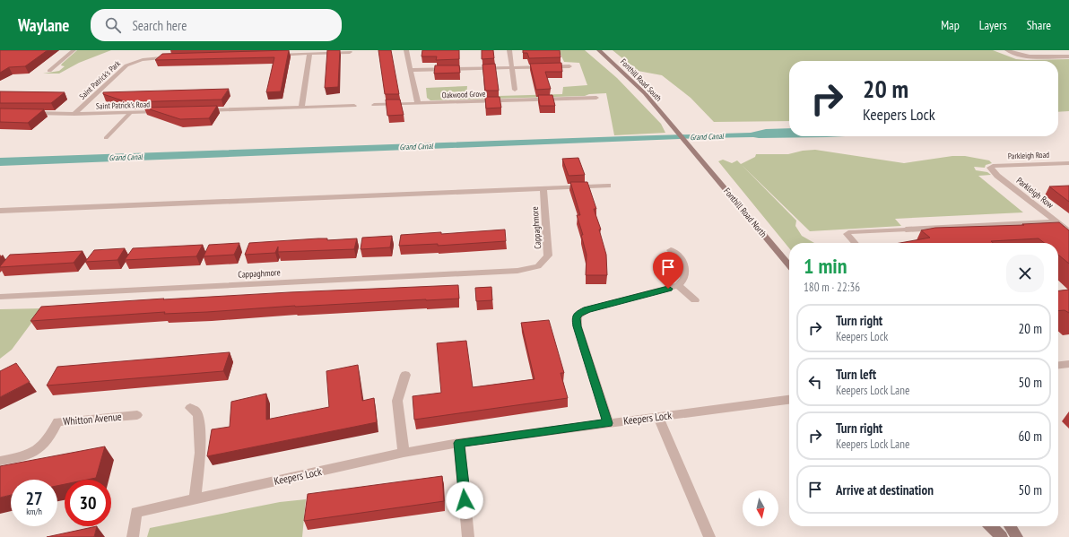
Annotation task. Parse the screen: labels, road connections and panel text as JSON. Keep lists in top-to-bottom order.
{
  "streets": {
    "main road": ["Fonthill Road South", "Fonthill Road North"],
    "street": [
      "Saint Patrick's Park",
      "Oakwood Grove",
      "Saint Patrick's Road",
      "Parkleigh Road",
      "Parkleigh Row",
      "Cappaghmore",
      "Keepers Lock",
      "Whitton Avenue"
    ]
  },
  "crossings": [
    ["Saint Patrick's Park", "Saint Patrick's Road"],
    ["Fonthill Road South", "Fonthill Road North"],
    ["Parkleigh Road", "Parkleigh Row"]
  ],
  "water": ["Grand Canal"],
  "north": "bottom",
  "page": {
    "header": "Waylane",
    "search": "Search here",
    "nav": ["Map", "Layers", "Share"],
    "turn": ["20 m", "Keepers Lock"],
    "heading": ["1 min", "180 m · 22:36"],
    "list": [
      {
        "name": "Turn right",
        "note": "Keepers Lock",
        "value": "20 m"
      },
      {
        "name": "Turn left",
        "note": "Keepers Lock Lane",
        "value": "50 m"
      },
      {
        "name": "Turn right",
        "note": "Keepers Lock Lane",
        "value": "60 m"
      },
      {
        "name": "Arrive at destination",
        "value": "50 m"
      }
    ],
    "speed": "27 km/h",
    "limit": "30"
  }
}
